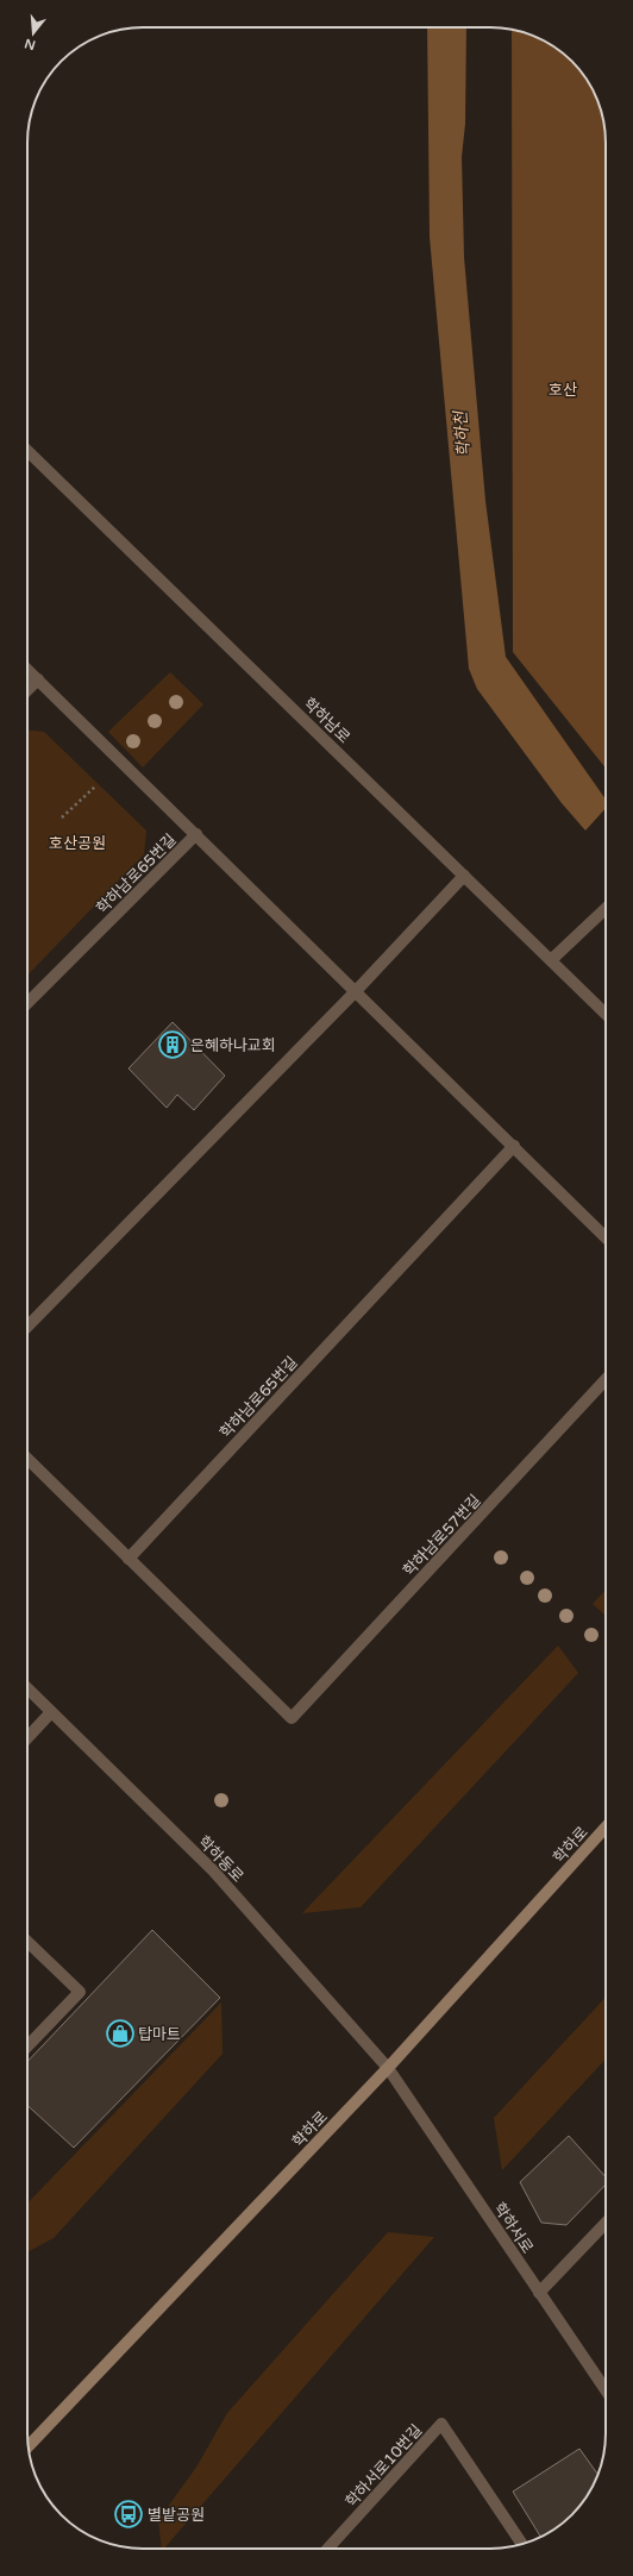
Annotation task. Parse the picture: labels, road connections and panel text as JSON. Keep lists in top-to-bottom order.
{
  "streets": {
    "street": [
      "학하남로",
      "학하남로65번길",
      "학하남로57번길",
      "학하로",
      "학하동로",
      "학하서로",
      "학하서로10번길"
    ]
  },
  "crossings": [
    ["학하남로65번길", "학하남로57번길"],
    ["학하로", "학하동로"],
    ["학하로", "학하서로"],
    ["학하동로", "학하서로"]
  ],
  "water": ["학하천"],
  "parks": ["호산", "호산공원"],
  "places": {
    "building": ["은혜하나교회"],
    "shop": ["탑마트"],
    "bus stop": ["별밭공원"]
  },
  "north": "bottom"
}
